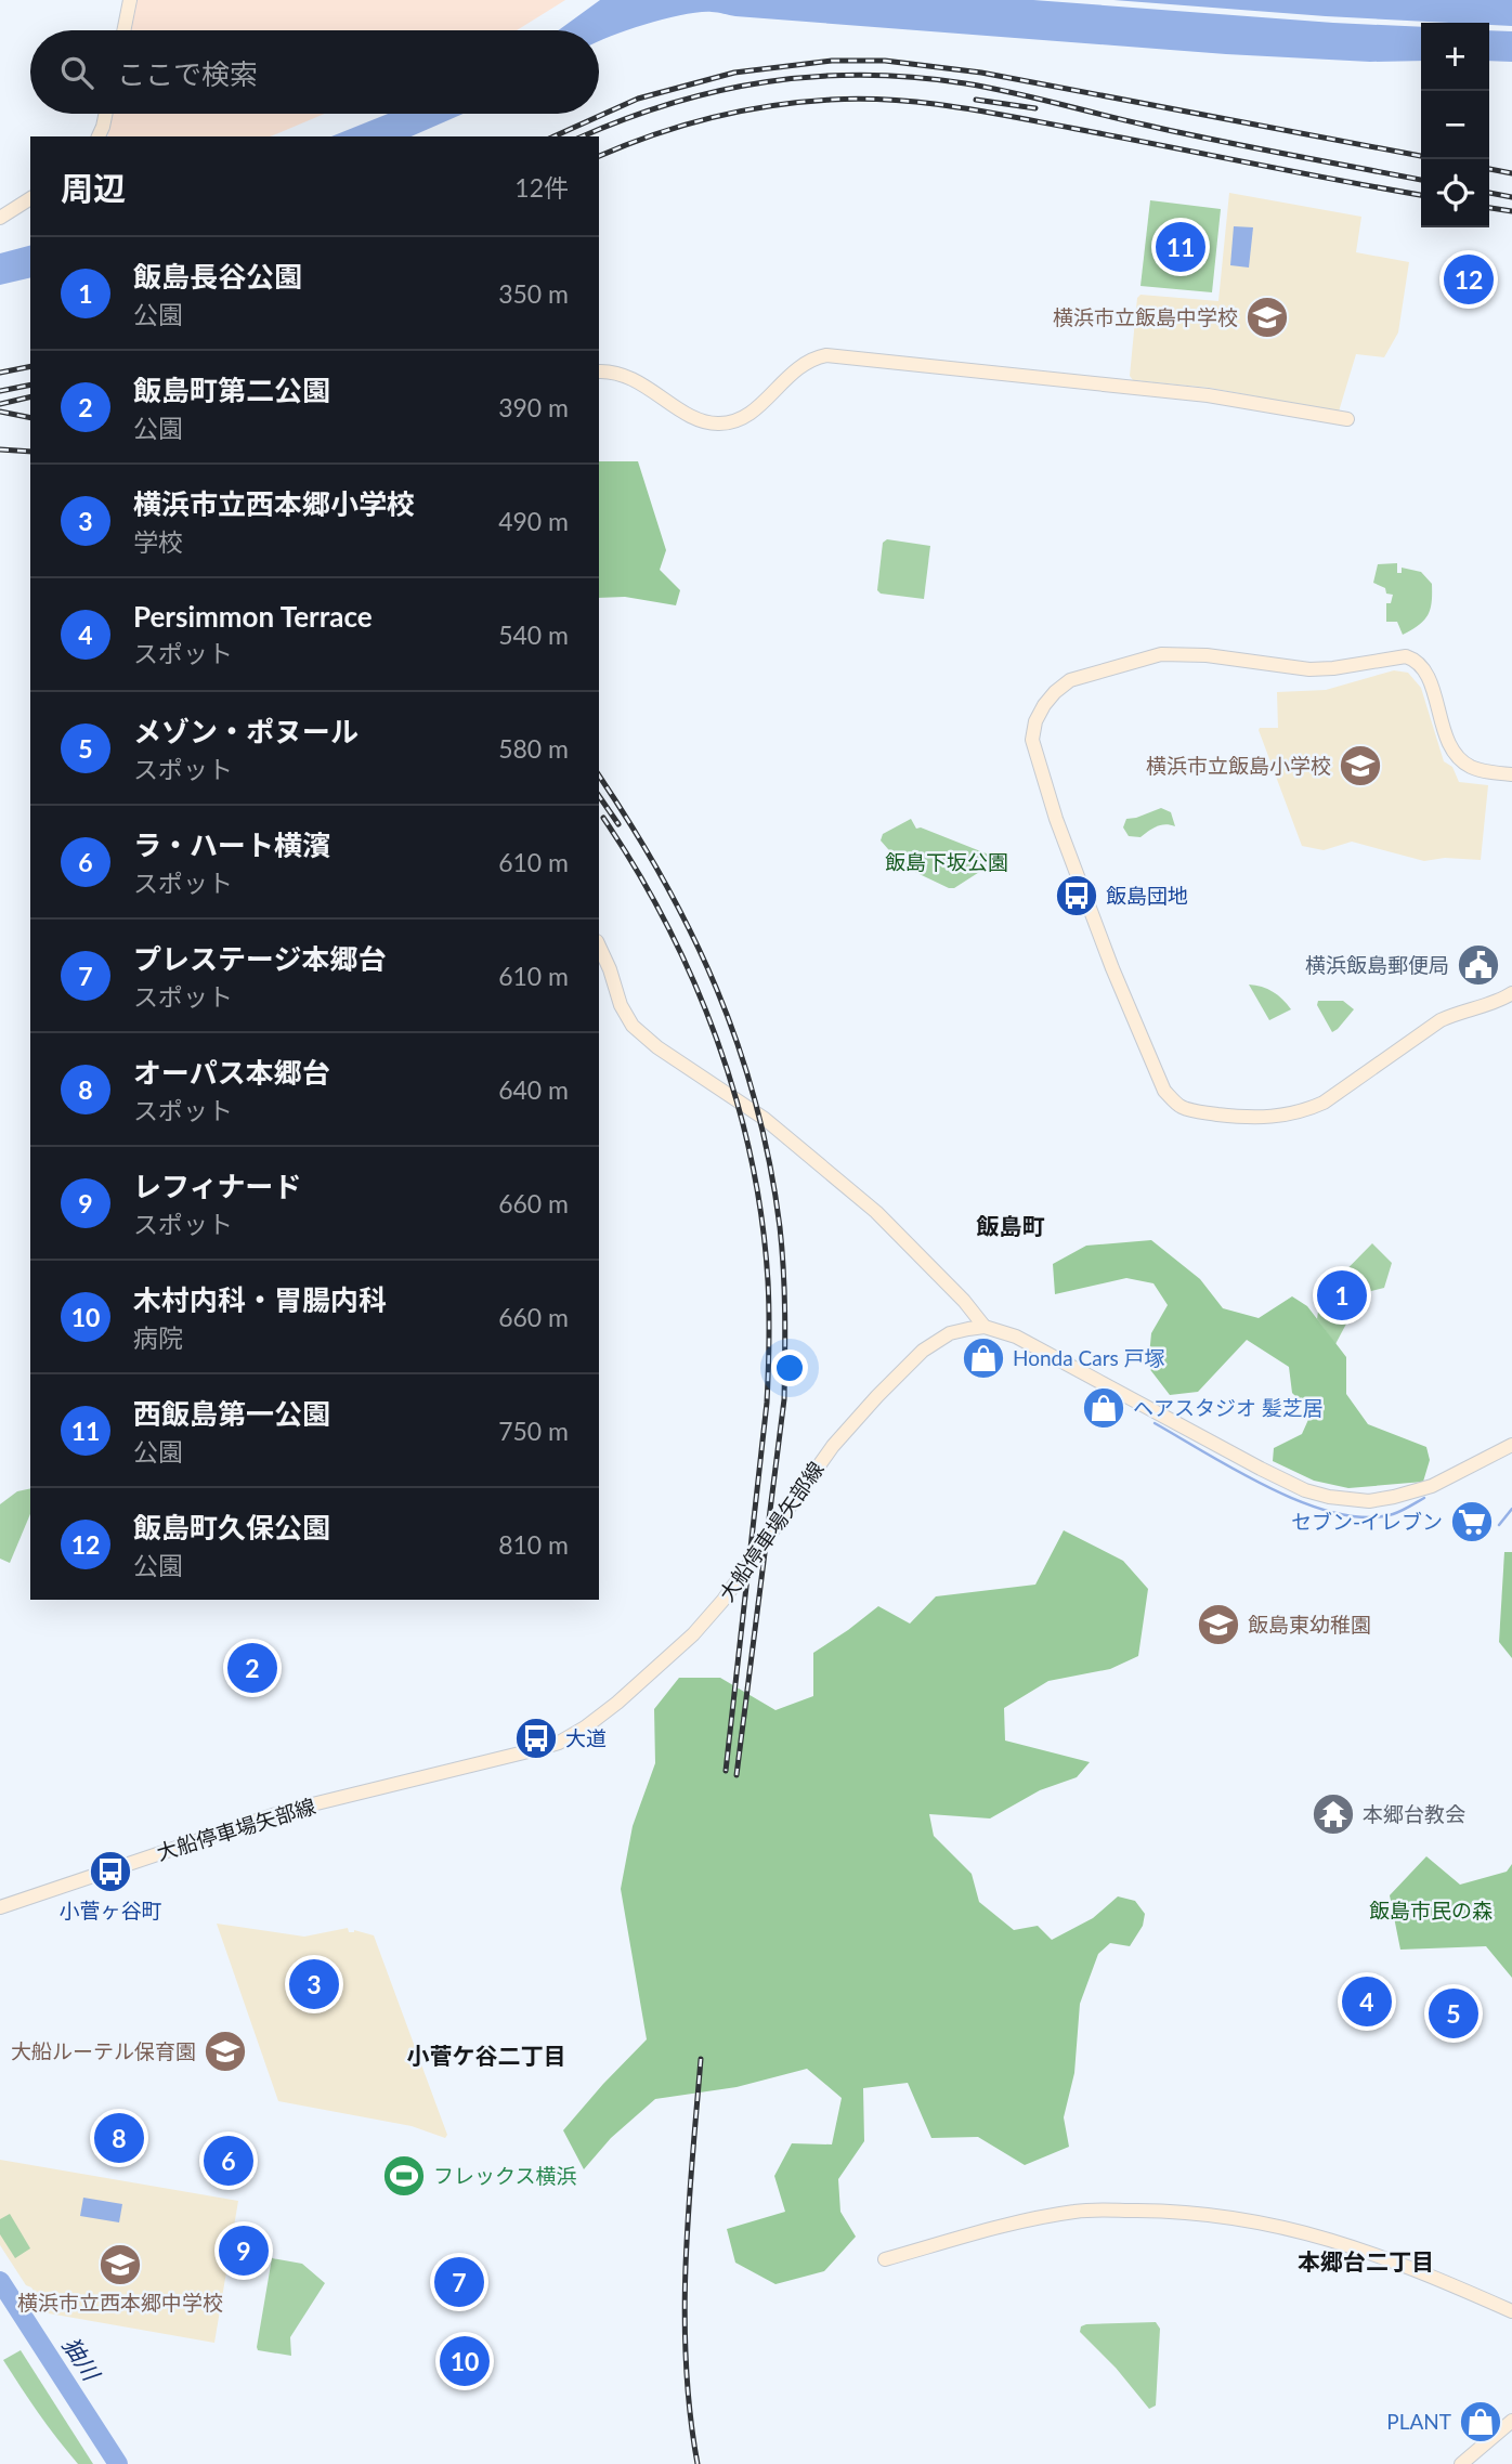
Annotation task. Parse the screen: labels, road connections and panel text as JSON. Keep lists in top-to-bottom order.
{
  "streets": {
    "street": ["大船停車場矢部線"]
  },
  "districts": ["飯島町", "小菅ケ谷二丁目", "本郷台二丁目"],
  "water": ["㹨川"],
  "parks": ["飯島下坂公園", "飯島市民の森"],
  "places": {
    "school or university": [
      "横浜市立飯島中学校",
      "横浜市立飯島小学校",
      "飯島東幼稚園",
      "大船ルーテル保育園",
      "横浜市立西本郷中学校"
    ],
    "bus stop": ["飯島団地", "大道", "小菅ヶ谷町"],
    "public building": ["横浜飯島郵便局"],
    "shop": ["Honda Cars 戸塚", "ヘアスタジオ 髪芝居", "PLANT"],
    "supermarket": ["セブン-イレブン"],
    "temple": ["本郷台教会"],
    "sports": ["フレックス横浜"]
  },
  "page": {
    "map_buttons": ["+", "−"],
    "search": "ここで検索",
    "heading": ["周辺", "12件"],
    "pins": [
      "11",
      "12",
      "1",
      "2",
      "3",
      "4",
      "5",
      "8",
      "6",
      "9",
      "7",
      "10"
    ],
    "list": [
      {
        "mark": "1",
        "name": "飯島長谷公園",
        "note": "公園",
        "value": "350 m"
      },
      {
        "mark": "2",
        "name": "飯島町第二公園",
        "note": "公園",
        "value": "390 m"
      },
      {
        "mark": "3",
        "name": "横浜市立西本郷小学校",
        "note": "学校",
        "value": "490 m"
      },
      {
        "mark": "4",
        "name": "Persimmon Terrace",
        "note": "スポット",
        "value": "540 m"
      },
      {
        "mark": "5",
        "name": "メゾン・ポヌール",
        "note": "スポット",
        "value": "580 m"
      },
      {
        "mark": "6",
        "name": "ラ・ハート横濱",
        "note": "スポット",
        "value": "610 m"
      },
      {
        "mark": "7",
        "name": "プレステージ本郷台",
        "note": "スポット",
        "value": "610 m"
      },
      {
        "mark": "8",
        "name": "オーパス本郷台",
        "note": "スポット",
        "value": "640 m"
      },
      {
        "mark": "9",
        "name": "レフィナード",
        "note": "スポット",
        "value": "660 m"
      },
      {
        "mark": "10",
        "name": "木村内科・胃腸内科",
        "note": "病院",
        "value": "660 m"
      },
      {
        "mark": "11",
        "name": "西飯島第一公園",
        "note": "公園",
        "value": "750 m"
      },
      {
        "mark": "12",
        "name": "飯島町久保公園",
        "note": "公園",
        "value": "810 m"
      }
    ]
  }
}
